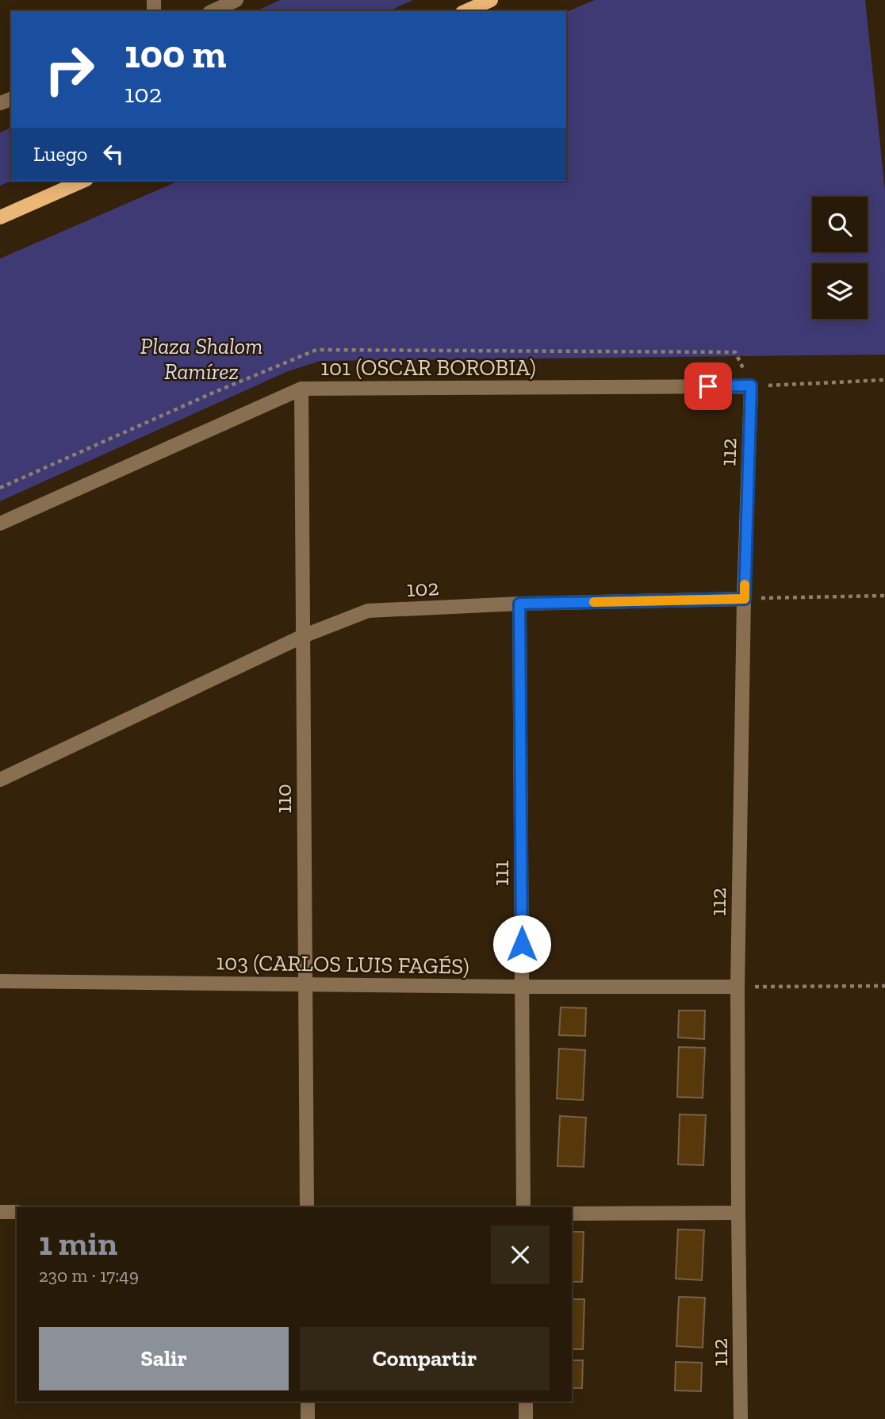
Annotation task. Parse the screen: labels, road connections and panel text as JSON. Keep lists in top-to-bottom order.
{
  "streets": {
    "street": [
      "101 (OSCAR BOROBIA)",
      "112",
      "102",
      "110",
      "111",
      "103 (CARLOS LUIS FAGÉS)"
    ]
  },
  "crossings": [
    ["101 (OSCAR BOROBIA)", "112"],
    ["101 (OSCAR BOROBIA)", "110"],
    ["112", "102"],
    ["112", "103 (CARLOS LUIS FAGÉS)"],
    ["102", "110"],
    ["102", "111"],
    ["110", "103 (CARLOS LUIS FAGÉS)"],
    ["111", "103 (CARLOS LUIS FAGÉS)"]
  ],
  "parks": ["Plaza Shalom Ramírez"],
  "page": {
    "turn": ["100 m", "102"],
    "then": "Luego",
    "heading": ["1 min", "230 m · 17:49"],
    "buttons": ["Salir", "Compartir"]
  }
}
